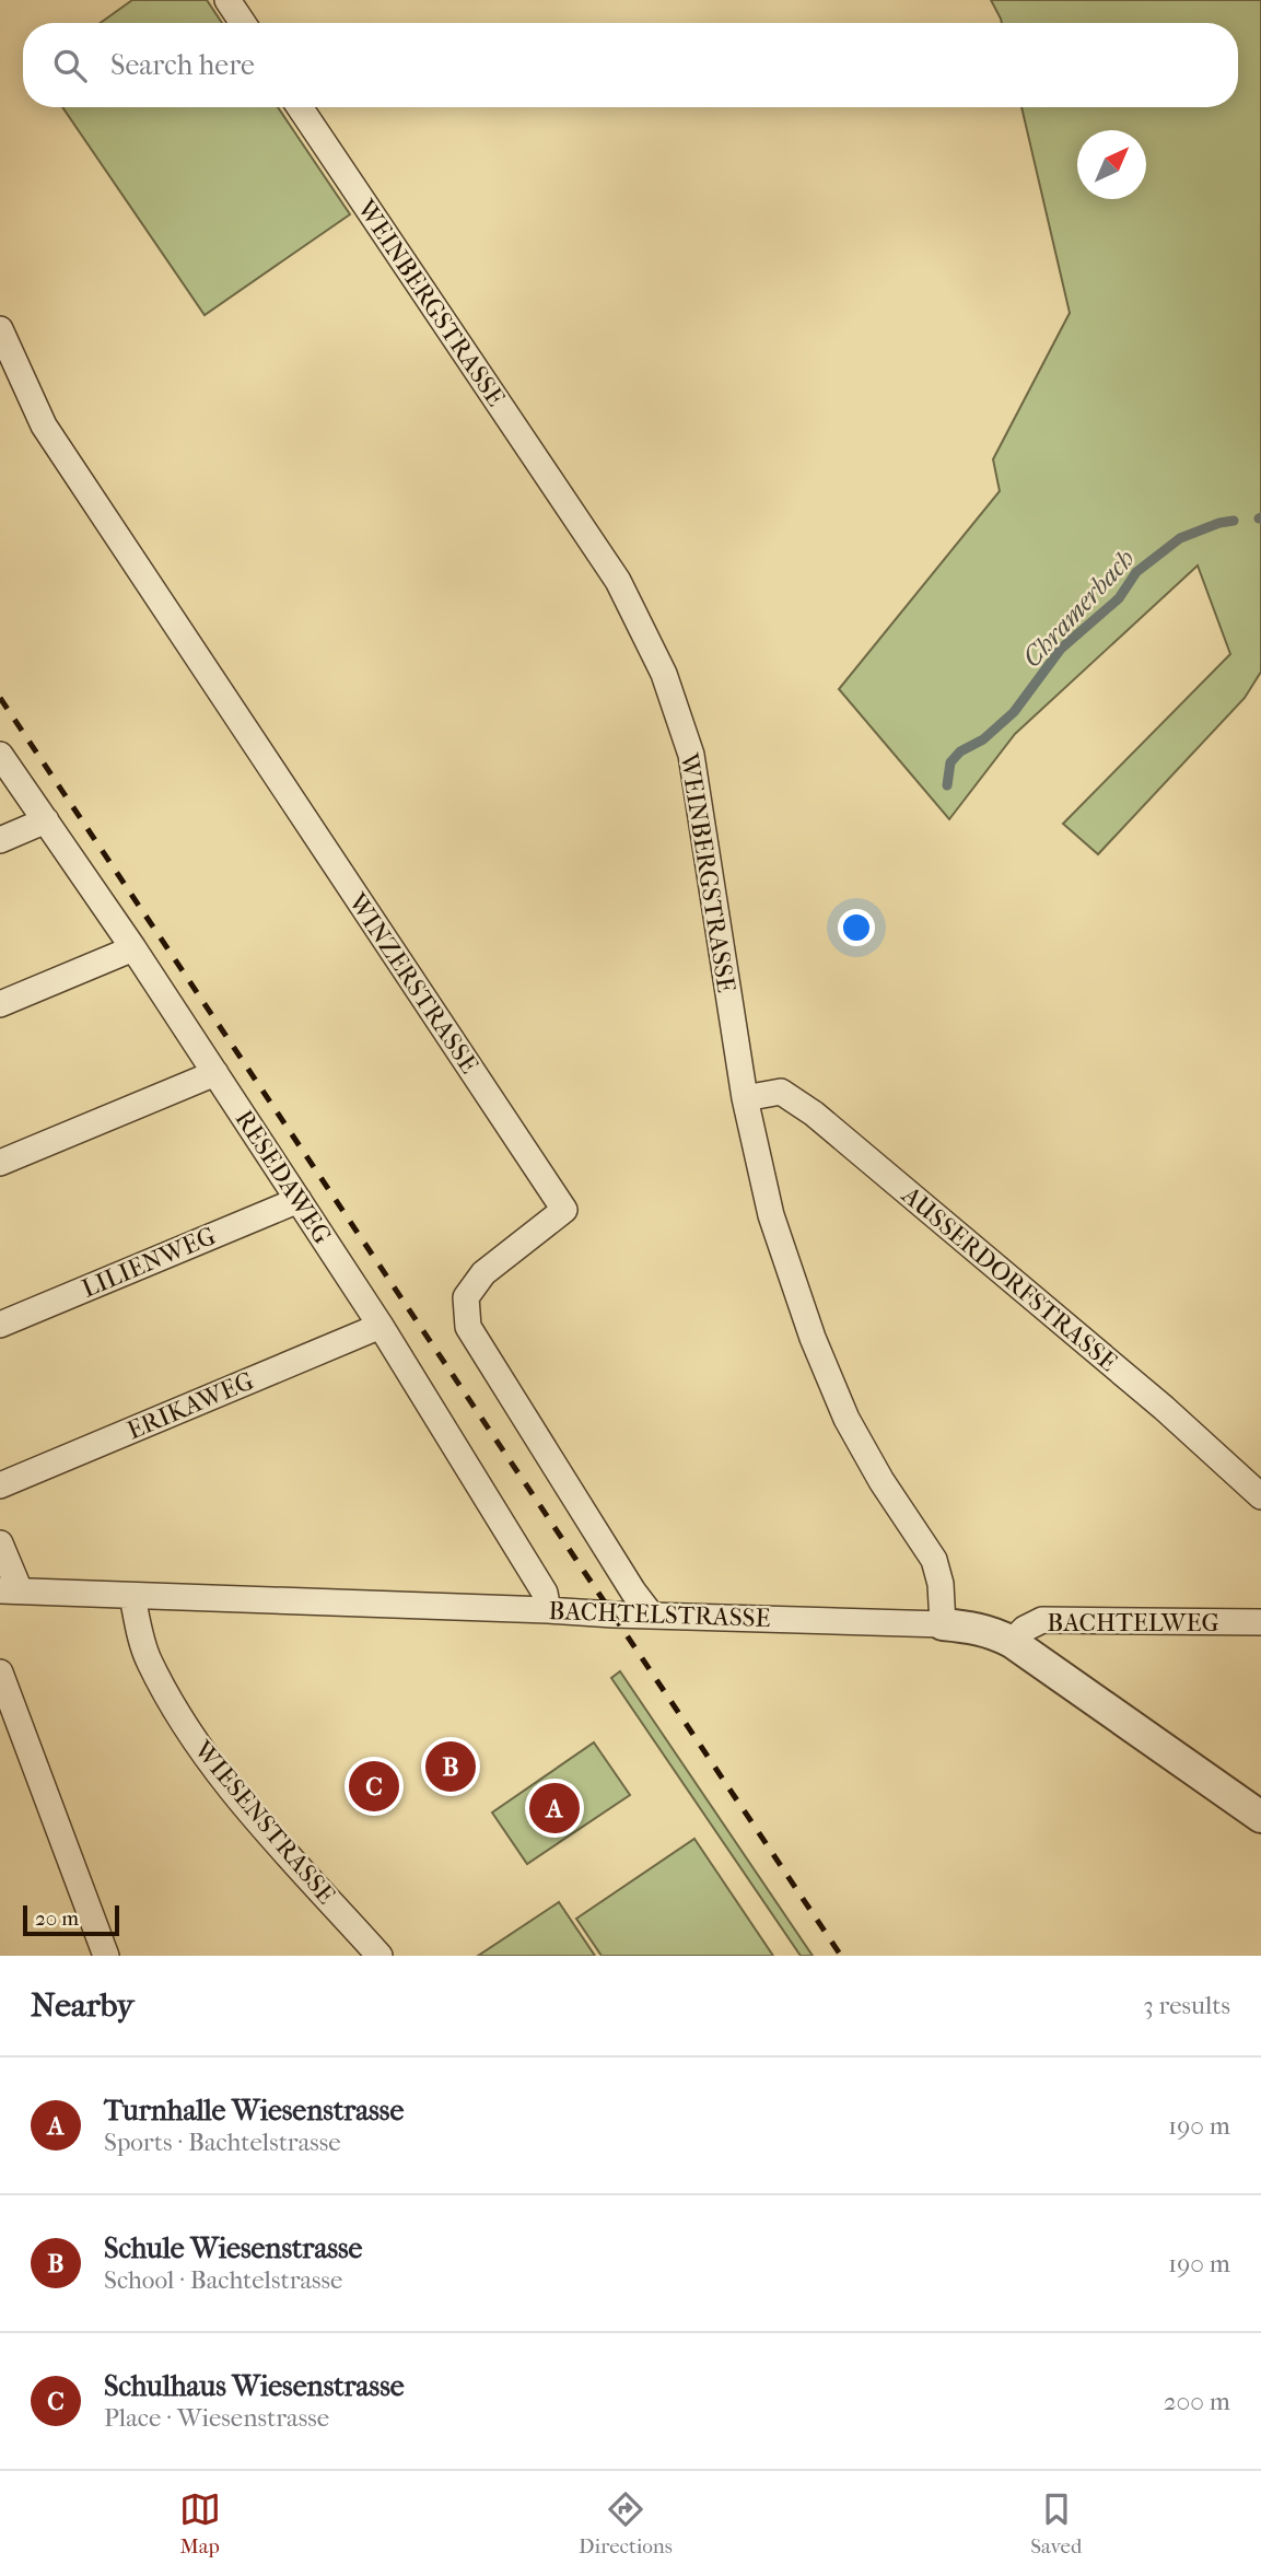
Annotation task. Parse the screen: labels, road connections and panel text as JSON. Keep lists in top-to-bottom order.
{
  "streets": {
    "street": [
      "WEINBERGSTRASSE",
      "WINZERSTRASSE",
      "RESEDAWEG",
      "LILIENWEG",
      "AUSSERDORFSTRASSE",
      "ERIKAWEG",
      "BACHTELSTRASSE",
      "BACHTELWEG",
      "WIESENSTRASSE"
    ]
  },
  "crossings": [
    ["WEINBERGSTRASSE", "AUSSERDORFSTRASSE"],
    ["WEINBERGSTRASSE", "BACHTELSTRASSE"],
    ["WINZERSTRASSE", "BACHTELSTRASSE"],
    ["RESEDAWEG", "LILIENWEG"],
    ["RESEDAWEG", "ERIKAWEG"],
    ["RESEDAWEG", "BACHTELSTRASSE"],
    ["BACHTELSTRASSE", "BACHTELWEG"],
    ["BACHTELSTRASSE", "WIESENSTRASSE"]
  ],
  "water": ["Chramerbach"],
  "scale_bar": "20 m",
  "north": "top right",
  "page": {
    "search": "Search here",
    "pins": ["B", "C", "A"],
    "scale": "20 m",
    "heading": ["Nearby", "3 results"],
    "list": [
      {
        "mark": "A",
        "name": "Turnhalle Wiesenstrasse",
        "note": "Sports · Bachtelstrasse",
        "value": "190 m"
      },
      {
        "mark": "B",
        "name": "Schule Wiesenstrasse",
        "note": "School · Bachtelstrasse",
        "value": "190 m"
      },
      {
        "mark": "C",
        "name": "Schulhaus Wiesenstrasse",
        "note": "Place · Wiesenstrasse",
        "value": "200 m"
      }
    ],
    "nav": ["Map", "Directions", "Saved"]
  }
}
